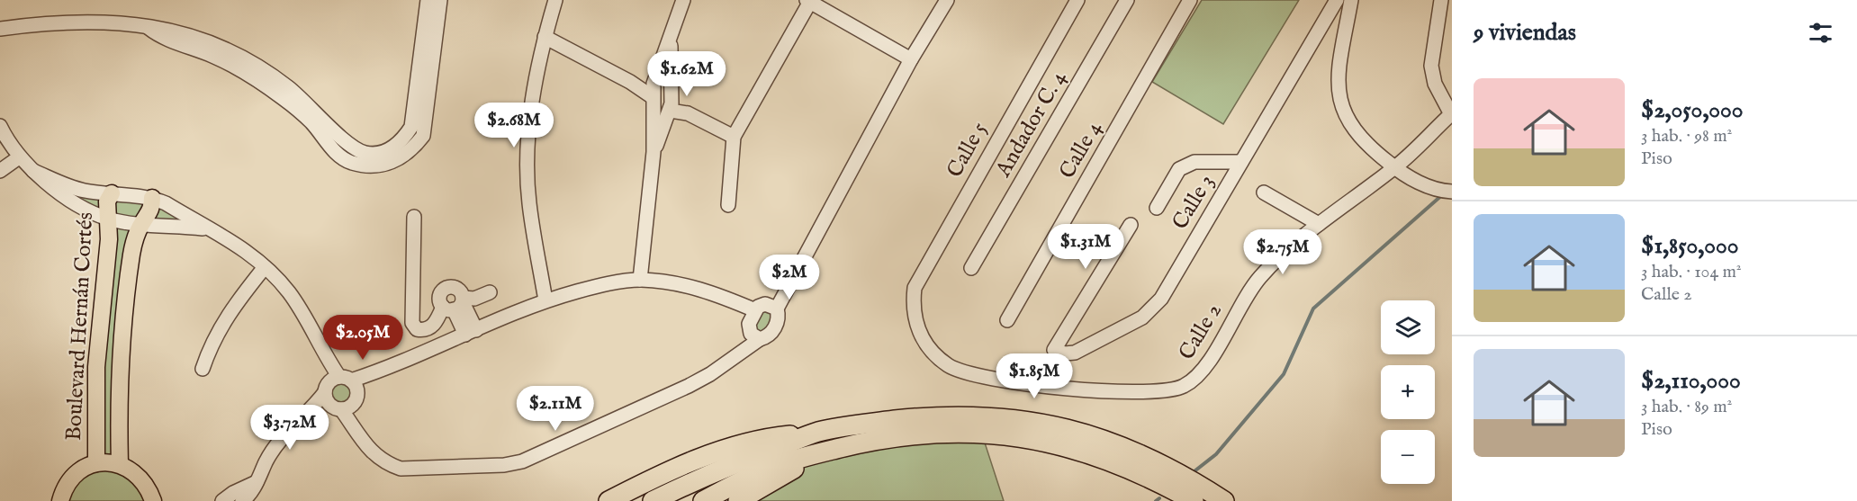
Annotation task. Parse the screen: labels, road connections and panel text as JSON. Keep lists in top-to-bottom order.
{
  "streets": {
    "main road": ["Boulevard Hernán Cortés"],
    "street": [
      "Andador C. 4",
      "Calle 5",
      "Calle 4",
      "Calle 3",
      "Calle 2"
    ]
  },
  "crossings": [
    ["Calle 5", "Calle 2"]
  ],
  "page": {
    "heading": "9 viviendas",
    "price": [
      "$1.62M",
      "$2.68M",
      "$1.31M",
      "$2.75M",
      "$2M",
      "$2.05M",
      "$1.85M",
      "$2.11M",
      "$3.72M"
    ],
    "list": [
      {
        "name": "$2,050,000",
        "note": "3 hab. · 98 m² · Piso"
      },
      {
        "name": "$1,850,000",
        "note": "3 hab. · 104 m² · Calle 2"
      },
      {
        "name": "$2,110,000",
        "note": "3 hab. · 89 m² · Piso"
      }
    ],
    "map_buttons": ["+", "−"]
  }
}
